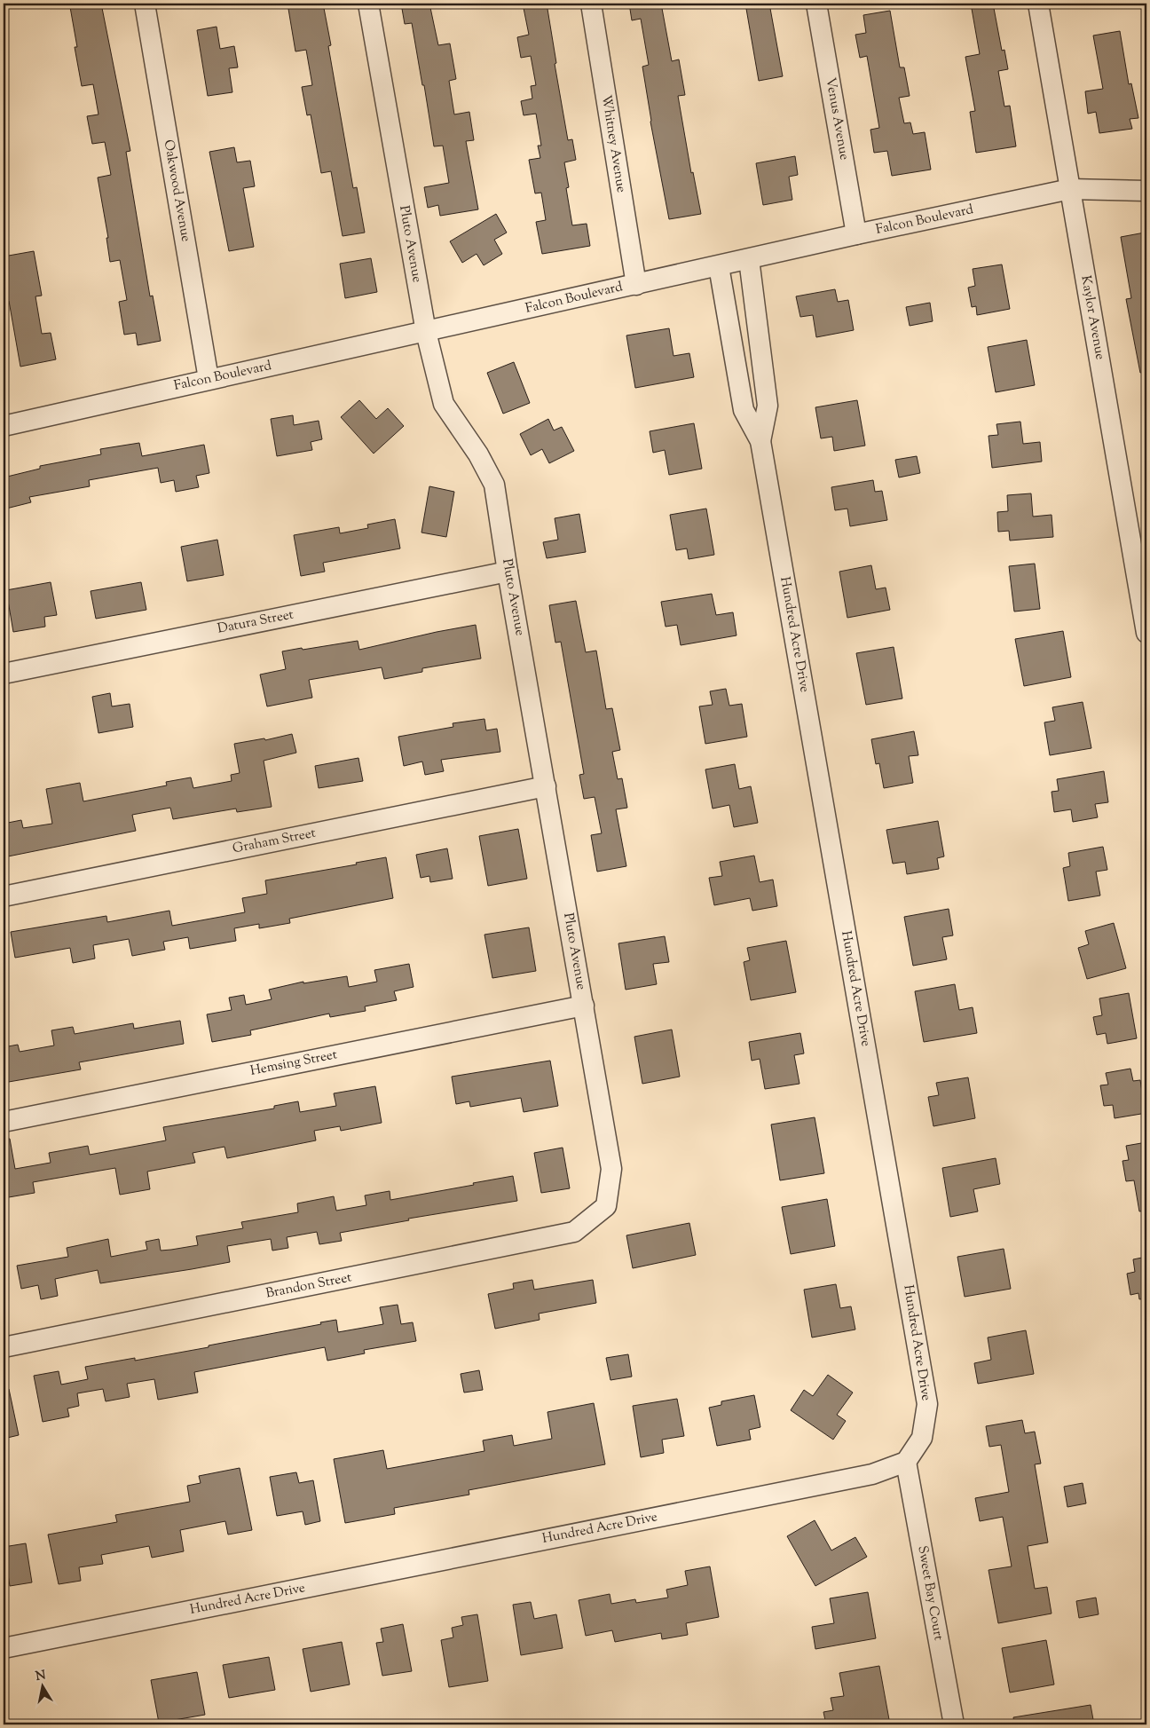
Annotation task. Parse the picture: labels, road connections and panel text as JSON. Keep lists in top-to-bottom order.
{
  "streets": {
    "street": [
      "Venus Avenue",
      "Whitney Avenue",
      "Oakwood Avenue",
      "Falcon Boulevard",
      "Pluto Avenue",
      "Kaylor Avenue",
      "Datura Street",
      "Hundred Acre Drive",
      "Graham Street",
      "Hemsing Street",
      "Brandon Street",
      "Sweet Bay Court"
    ]
  },
  "crossings": [
    ["Venus Avenue", "Falcon Boulevard"],
    ["Whitney Avenue", "Falcon Boulevard"],
    ["Oakwood Avenue", "Falcon Boulevard"],
    ["Falcon Boulevard", "Pluto Avenue"],
    ["Falcon Boulevard", "Kaylor Avenue"],
    ["Falcon Boulevard", "Hundred Acre Drive"],
    ["Pluto Avenue", "Datura Street"],
    ["Pluto Avenue", "Graham Street"],
    ["Pluto Avenue", "Hemsing Street"],
    ["Pluto Avenue", "Brandon Street"],
    ["Hundred Acre Drive", "Sweet Bay Court"]
  ],
  "north": "top"
}
